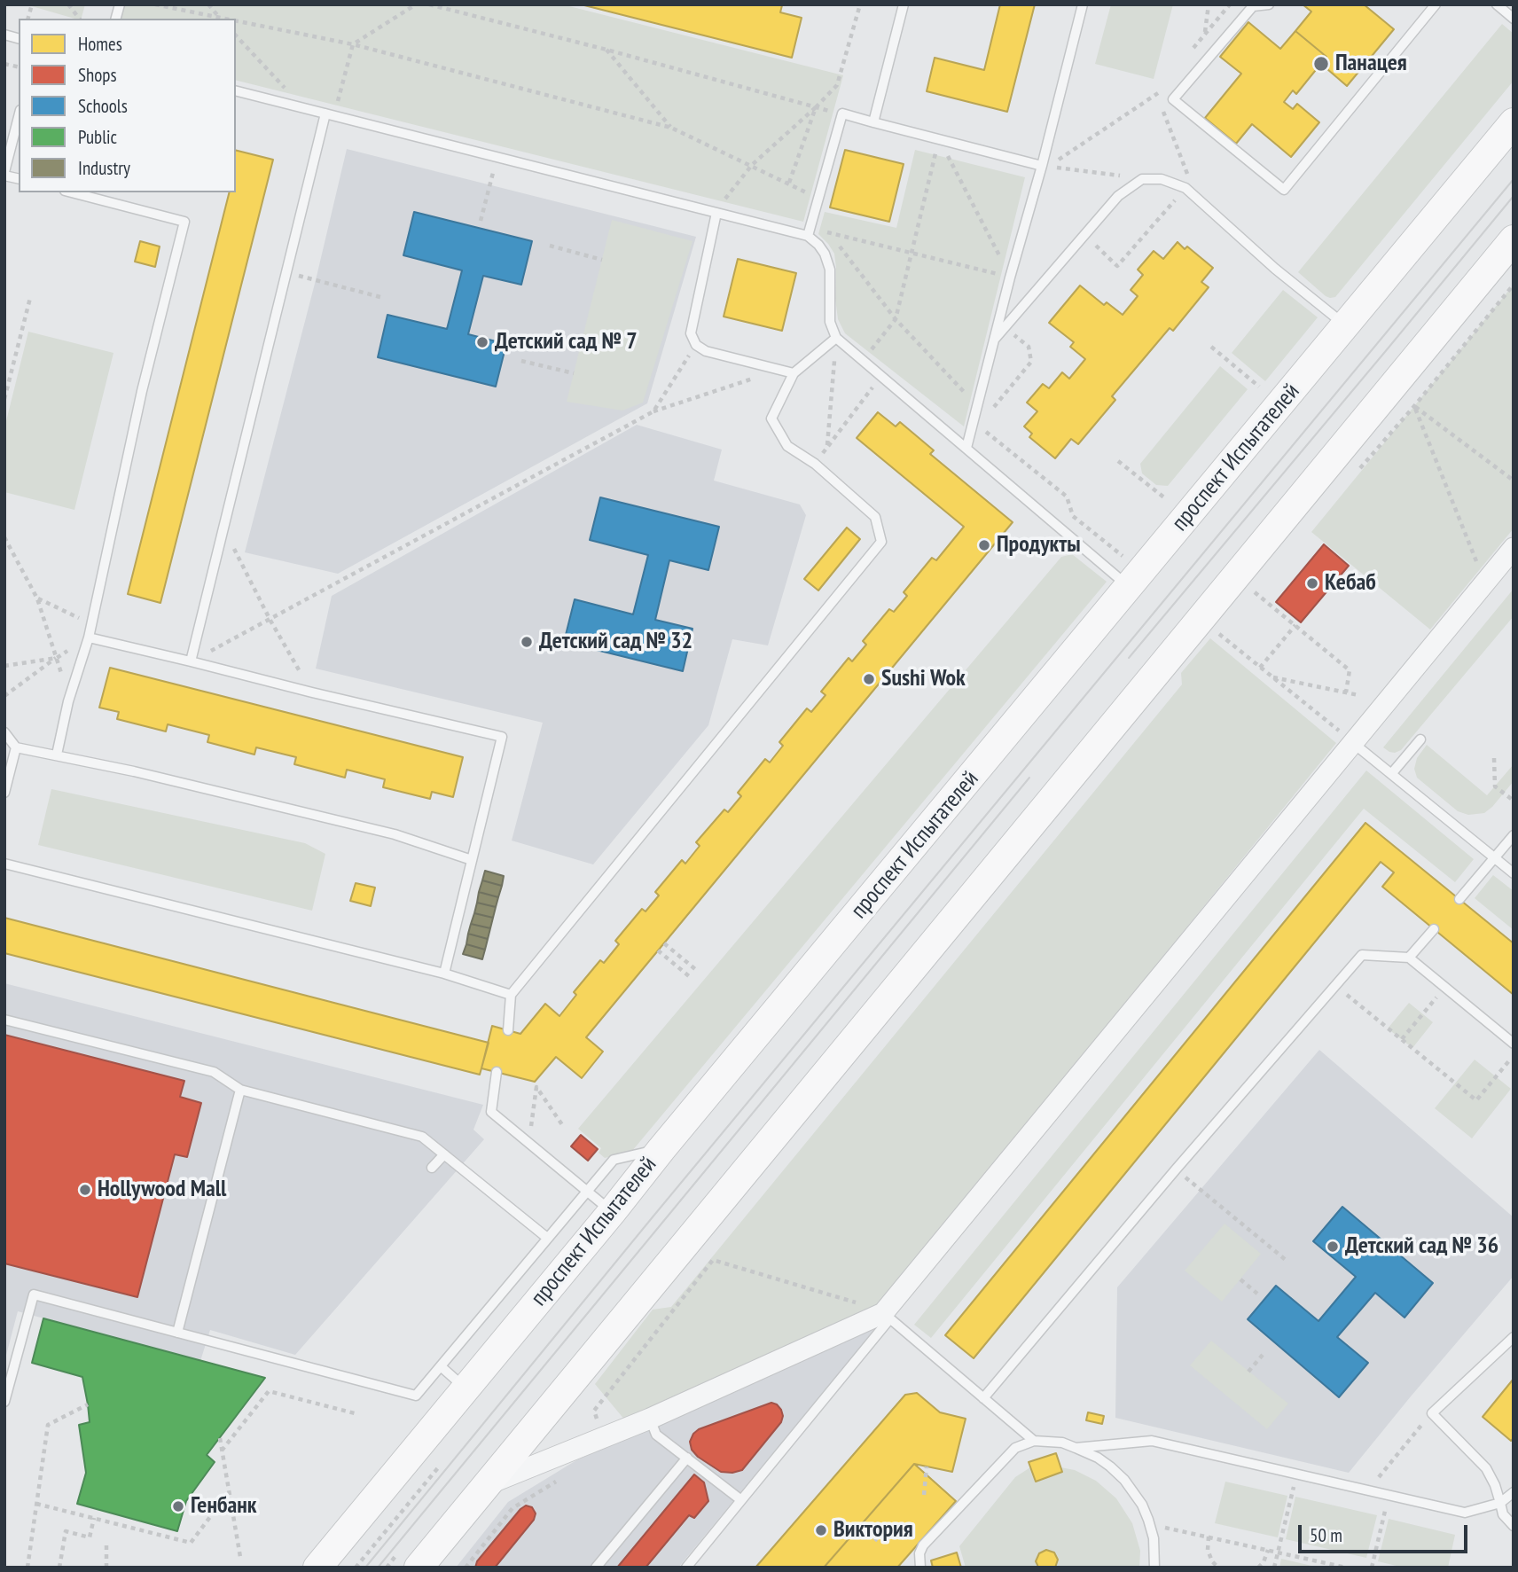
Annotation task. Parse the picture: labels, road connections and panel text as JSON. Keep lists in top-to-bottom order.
{
  "streets": {
    "main road": ["проспект Испытателей"]
  },
  "places": [
    "Панацея",
    "Детский сад № 7",
    "Продукты",
    "Кебаб",
    "Детский сад № 32",
    "Sushi Wok",
    "Hollywood Mall",
    "Детский сад № 36",
    "Генбанк",
    "Виктория"
  ],
  "legend": [
    "Homes",
    "Shops",
    "Schools",
    "Public",
    "Industry"
  ],
  "scale_bar": "50 m"
}
